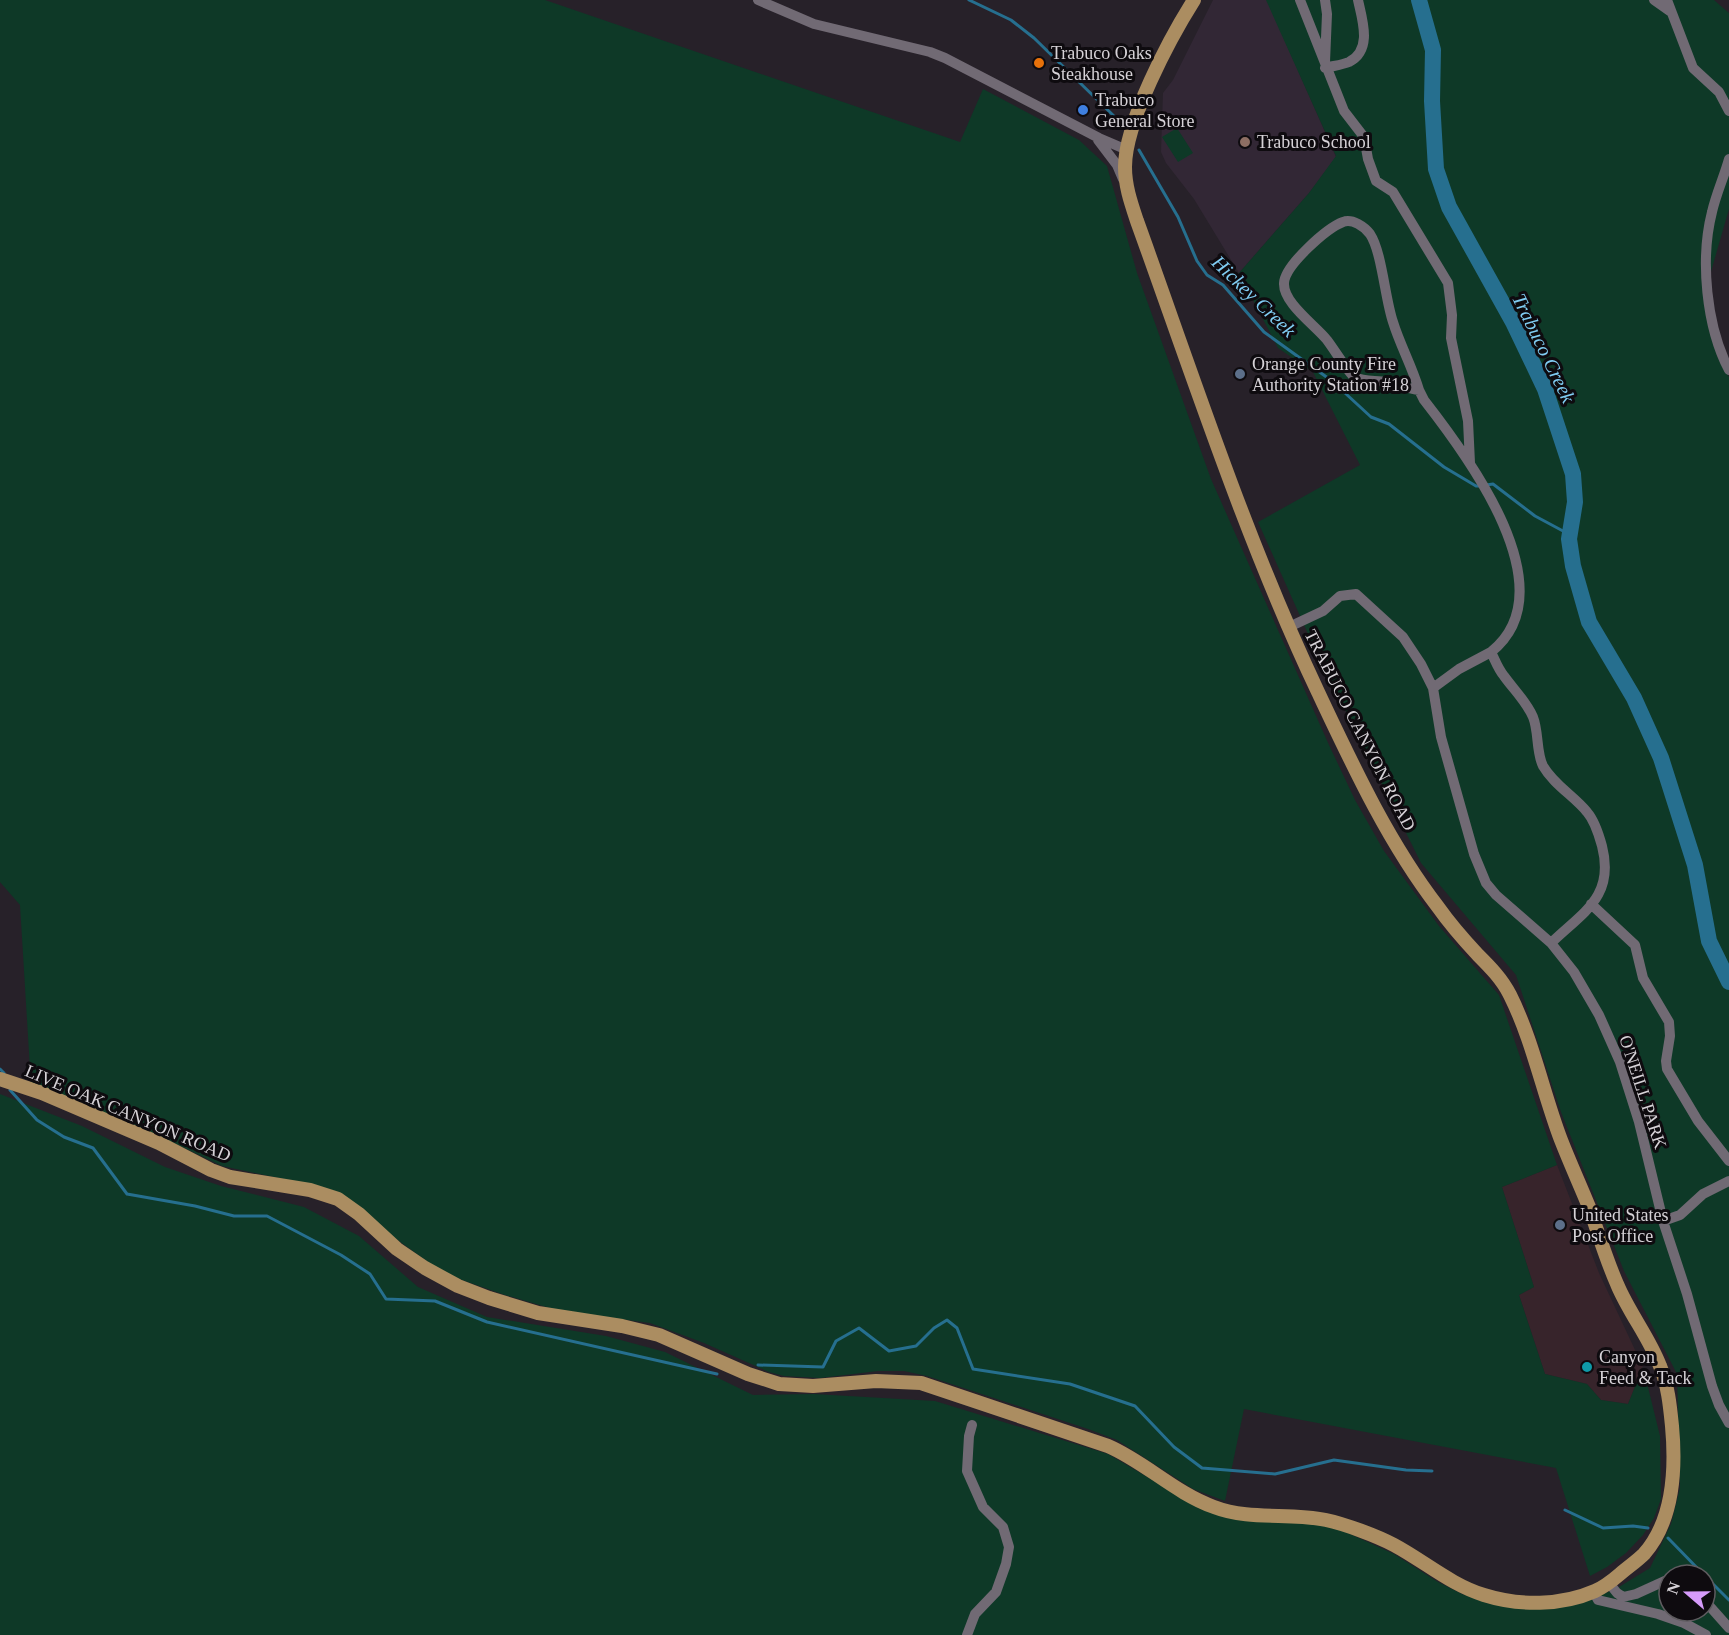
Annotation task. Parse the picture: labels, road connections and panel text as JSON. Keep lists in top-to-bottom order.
{
  "streets": {
    "main road": ["TRABUCO CANYON ROAD", "LIVE OAK CANYON ROAD"],
    "street": ["O'NEILL PARK"]
  },
  "crossings": [
    ["TRABUCO CANYON ROAD", "O'NEILL PARK"],
    ["TRABUCO CANYON ROAD", "LIVE OAK CANYON ROAD"]
  ],
  "water": ["Hickey Creek", "Trabuco Creek"],
  "places": [
    "Trabuco Oaks Steakhouse",
    "Trabuco General Store",
    "Trabuco School",
    "Orange County Fire Authority Station #18",
    "United States Post Office",
    "Canyon Feed & Tack"
  ],
  "north": "left"
}
